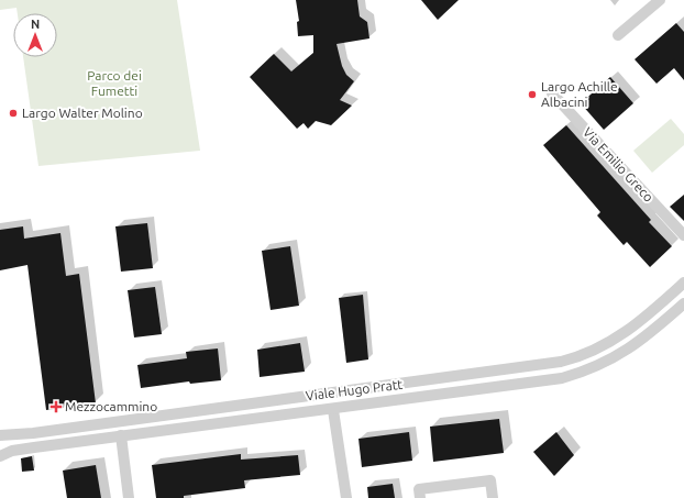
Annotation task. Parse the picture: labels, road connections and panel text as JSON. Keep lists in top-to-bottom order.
{
  "streets": {
    "street": ["Via Emilio Greco", "Viale Hugo Pratt"]
  },
  "parks": ["Parco dei Fumetti"],
  "places": {
    "other": ["Largo Achille Albacini", "Largo Walter Molino"],
    "health": ["Mezzocammino"]
  },
  "north": "top"
}
